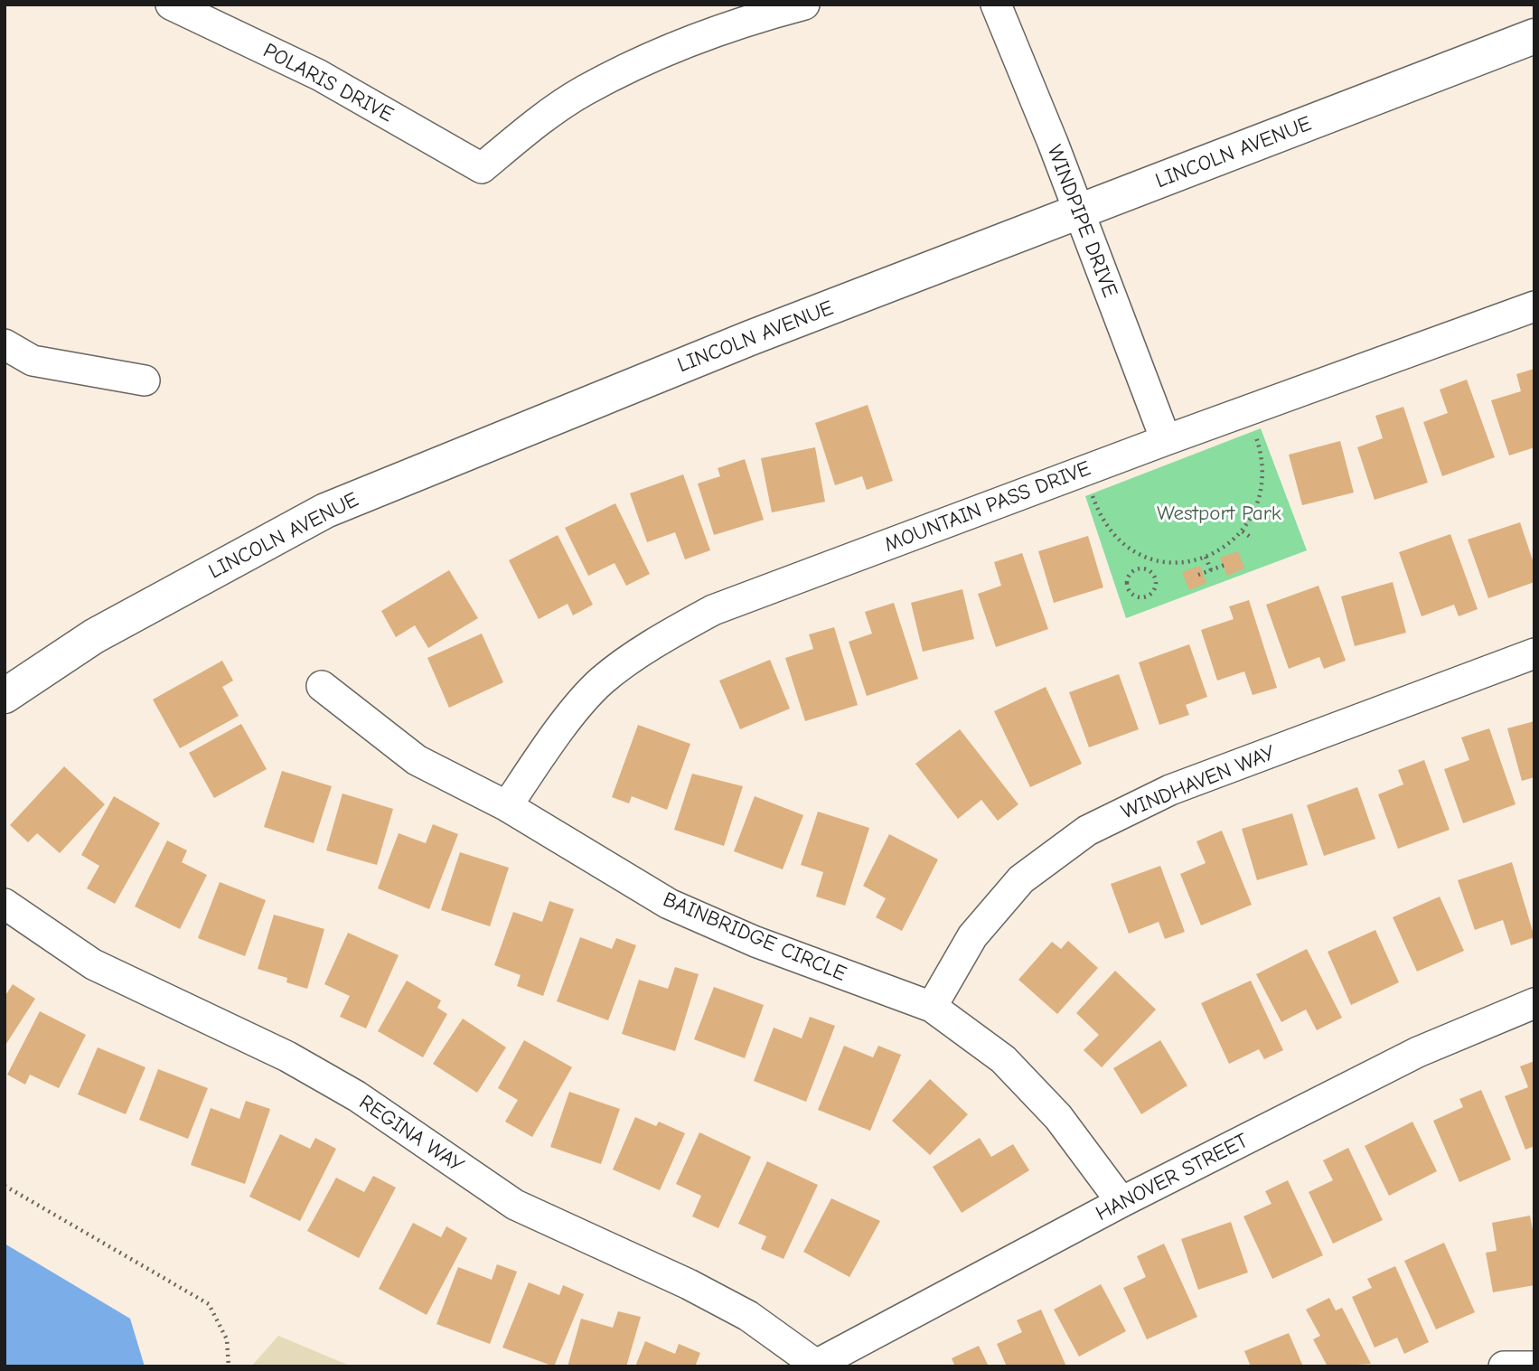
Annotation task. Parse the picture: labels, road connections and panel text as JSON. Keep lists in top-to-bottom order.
{
  "streets": {
    "main road": ["LINCOLN AVENUE"],
    "street": [
      "POLARIS DRIVE",
      "WINDPIPE DRIVE",
      "MOUNTAIN PASS DRIVE",
      "WINDHAVEN WAY",
      "BAINBRIDGE CIRCLE",
      "REGINA WAY",
      "HANOVER STREET"
    ]
  },
  "crossings": [
    ["LINCOLN AVENUE", "WINDPIPE DRIVE"],
    ["WINDPIPE DRIVE", "MOUNTAIN PASS DRIVE"],
    ["MOUNTAIN PASS DRIVE", "BAINBRIDGE CIRCLE"],
    ["WINDHAVEN WAY", "BAINBRIDGE CIRCLE"],
    ["BAINBRIDGE CIRCLE", "HANOVER STREET"],
    ["REGINA WAY", "HANOVER STREET"]
  ],
  "parks": ["Westport Park"]
}
